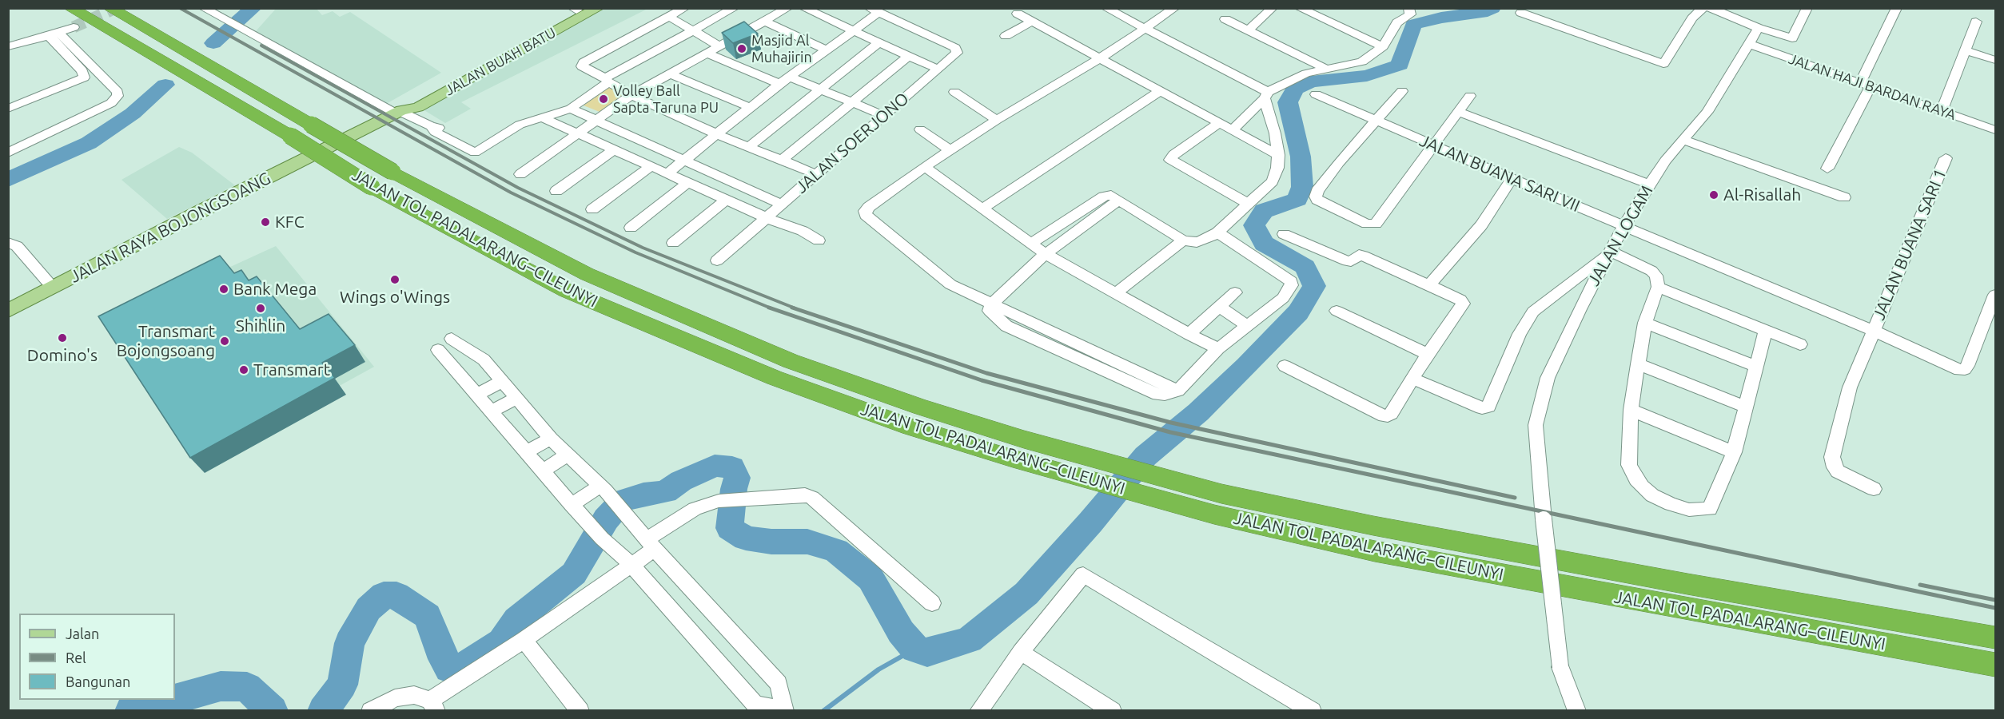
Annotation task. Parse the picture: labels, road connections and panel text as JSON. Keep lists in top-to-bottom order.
{
  "streets": {
    "highway": ["JALAN TOL PADALARANG–CILEUNYI"],
    "main road": ["JALAN BUAH BATU", "JALAN RAYA BOJONGSOANG"],
    "street": [
      "JALAN HAJI BARDAN RAYA",
      "JALAN SOERJONO",
      "JALAN BUANA SARI VII",
      "JALAN LOGAM",
      "JALAN BUANA SARI 1"
    ]
  },
  "crossings": [
    ["JALAN BUAH BATU", "JALAN RAYA BOJONGSOANG"],
    ["JALAN HAJI BARDAN RAYA", "JALAN LOGAM"],
    ["JALAN BUANA SARI VII", "JALAN LOGAM"],
    ["JALAN BUANA SARI VII", "JALAN BUANA SARI 1"]
  ],
  "places": [
    "Masjid Al Muhajirin",
    "Volley Ball Sapta Taruna PU",
    "Al-Risallah",
    "KFC",
    "Wings o'Wings",
    "Bank Mega",
    "Shihlin",
    "Domino's",
    "Transmart Bojongsoang",
    "Transmart"
  ],
  "legend": ["Jalan", "Rel", "Bangunan"]
}
